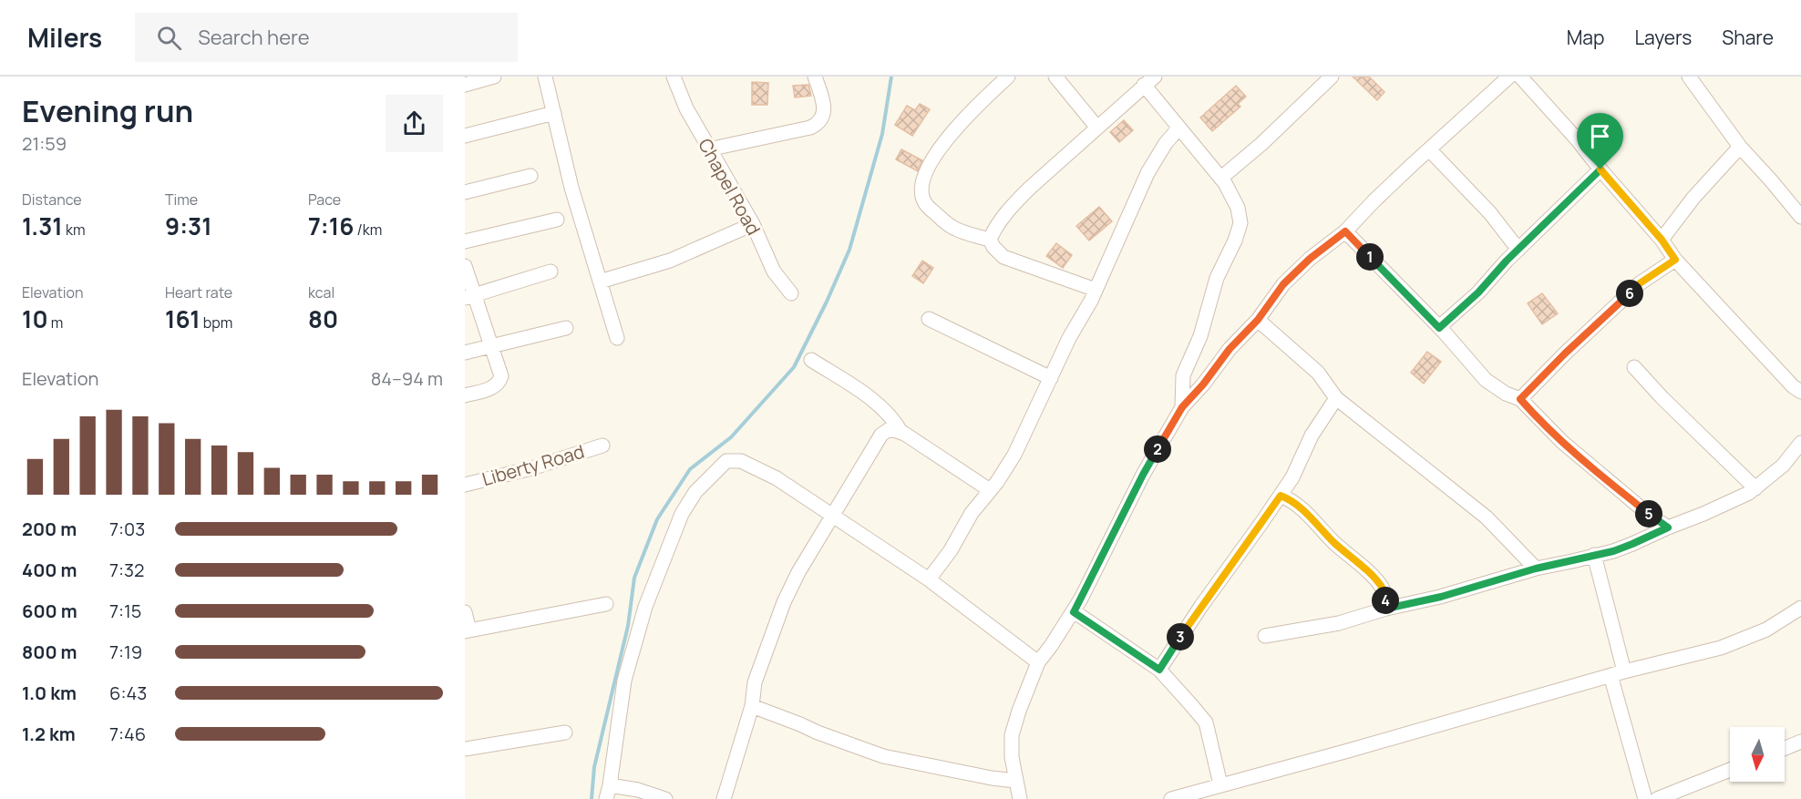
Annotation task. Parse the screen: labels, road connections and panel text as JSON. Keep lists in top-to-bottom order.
{
  "streets": {
    "street": ["Chapel Road", "Liberty Road"]
  },
  "north": "bottom",
  "page": {
    "header": "Milers",
    "search": "Search here",
    "nav": ["Map", "Layers", "Share"],
    "heading": ["Evening run", "21:59"],
    "stats": [
      ["Distance", "1.31 km"],
      ["Time", "9:31"],
      ["Pace", "7:16 /km"],
      ["Elevation", "10 m"],
      ["Heart rate", "161 bpm"],
      ["kcal", "80"]
    ],
    "pins": [
      "1",
      "6",
      "2",
      "5",
      "4",
      "3"
    ],
    "chart": ["Elevation", "84–94 m"],
    "list": [
      {
        "name": "200 m",
        "note": "7:03"
      },
      {
        "name": "400 m",
        "note": "7:32"
      },
      {
        "name": "600 m",
        "note": "7:15"
      },
      {
        "name": "800 m",
        "note": "7:19"
      },
      {
        "name": "1.0 km",
        "note": "6:43"
      },
      {
        "name": "1.2 km",
        "note": "7:46"
      }
    ]
  }
}
